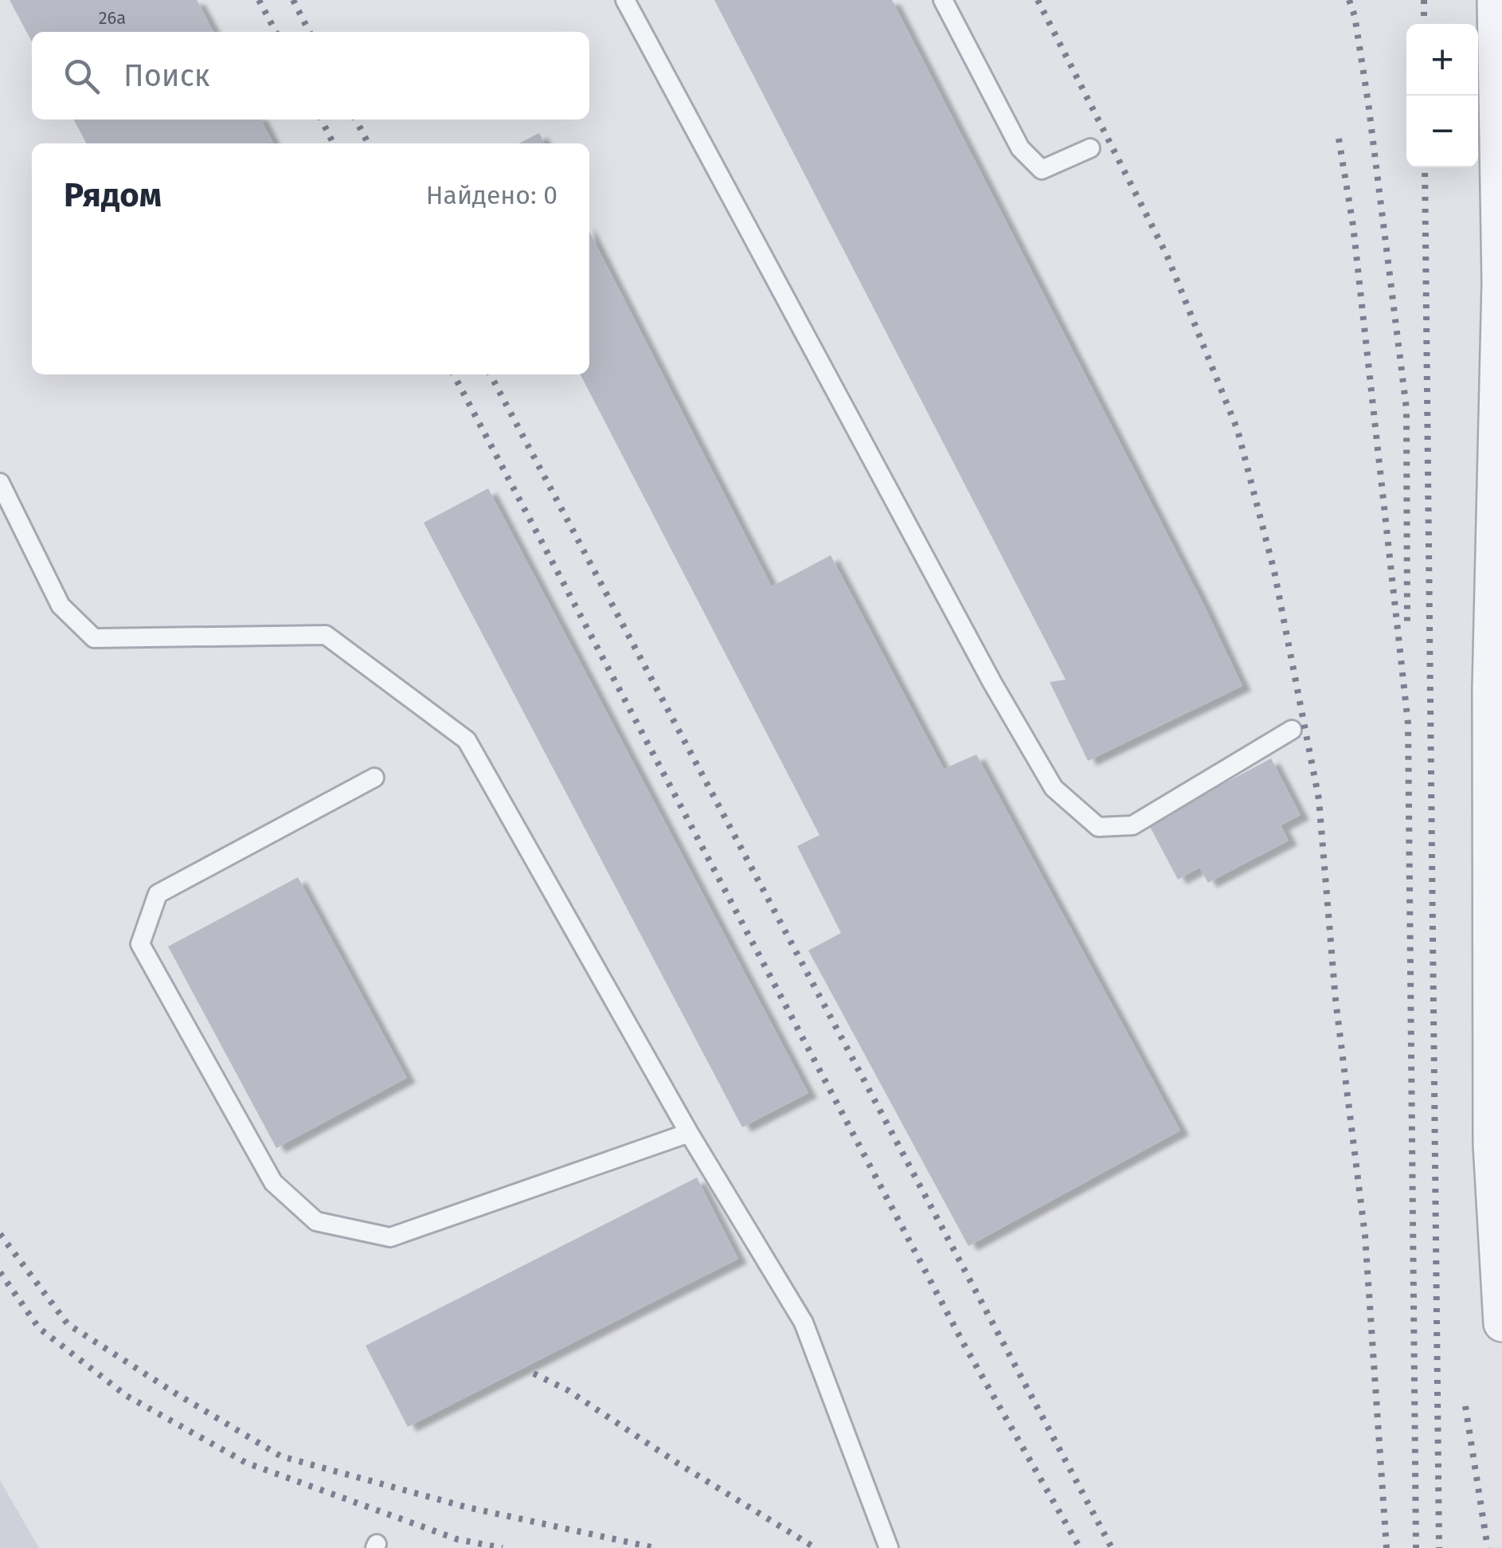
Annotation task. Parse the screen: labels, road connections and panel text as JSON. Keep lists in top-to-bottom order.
{
  "house_numbers": ["26а"],
  "page": {
    "map_buttons": ["+", "−"],
    "search": "Поиск",
    "heading": ["Рядом", "Найдено: 0"]
  }
}
